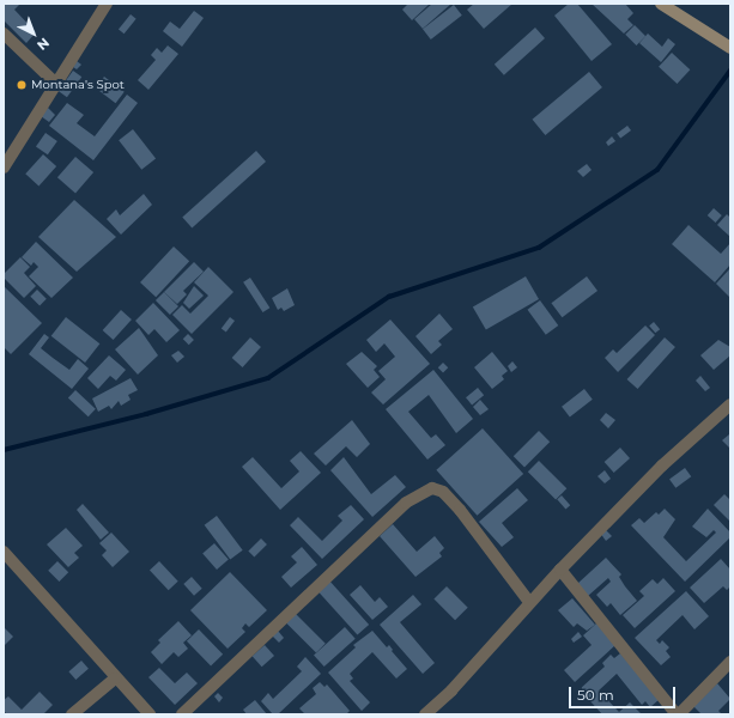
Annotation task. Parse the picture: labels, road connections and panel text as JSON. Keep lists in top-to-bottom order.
{
  "places": ["Montana's Spot"],
  "scale_bar": "50 m",
  "north": "bottom right"
}
